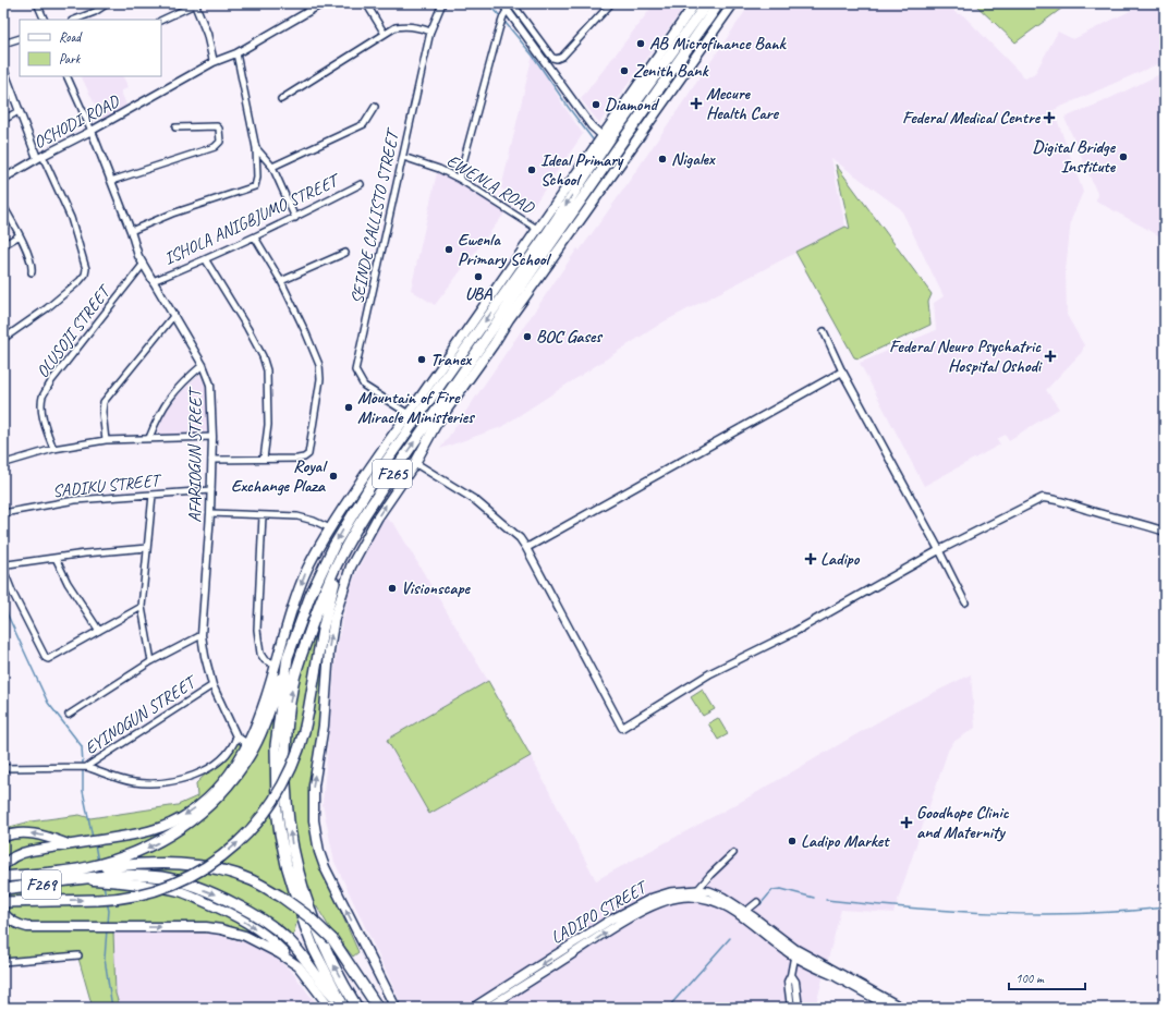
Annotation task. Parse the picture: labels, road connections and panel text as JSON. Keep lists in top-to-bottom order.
{
  "streets": {
    "highway": ["F265", "F269"],
    "main road": ["LADIPO STREET"],
    "street": [
      "OSHODI ROAD",
      "EWENLA ROAD",
      "SEINDE CALLISTO STREET",
      "ISHOLA ANIGBJUMO STREET",
      "OLUSOJI STREET",
      "AFARIOGUN STREET",
      "SADIKU STREET",
      "EYINOGUN STREET"
    ]
  },
  "crossings": [
    ["OSHODI ROAD", "AFARIOGUN STREET"],
    ["EWENLA ROAD", "SEINDE CALLISTO STREET"],
    ["ISHOLA ANIGBJUMO STREET", "AFARIOGUN STREET"],
    ["OLUSOJI STREET", "AFARIOGUN STREET"],
    ["AFARIOGUN STREET", "SADIKU STREET"],
    ["AFARIOGUN STREET", "EYINOGUN STREET"]
  ],
  "places": {
    "other": [
      "AB Microfinance Bank",
      "Zenith Bank",
      "Diamond",
      "Digital Bridge Institute",
      "Nigalex",
      "Ideal Primary School",
      "Ewenla Primary School",
      "UBA",
      "BOC Gases",
      "Tranex",
      "Mountain of Fire Miracle Ministeries",
      "Royal Exchange Plaza",
      "Visionscape",
      "Ladipo Market"
    ],
    "health": [
      "Mecure Health Care",
      "Federal Medical Centre",
      "Federal Neuro Psychatric Hospital Oshodi",
      "Ladipo",
      "Goodhope Clinic and Maternity"
    ]
  },
  "legend": ["Road", "Park"],
  "scale_bar": "100 m"
}
